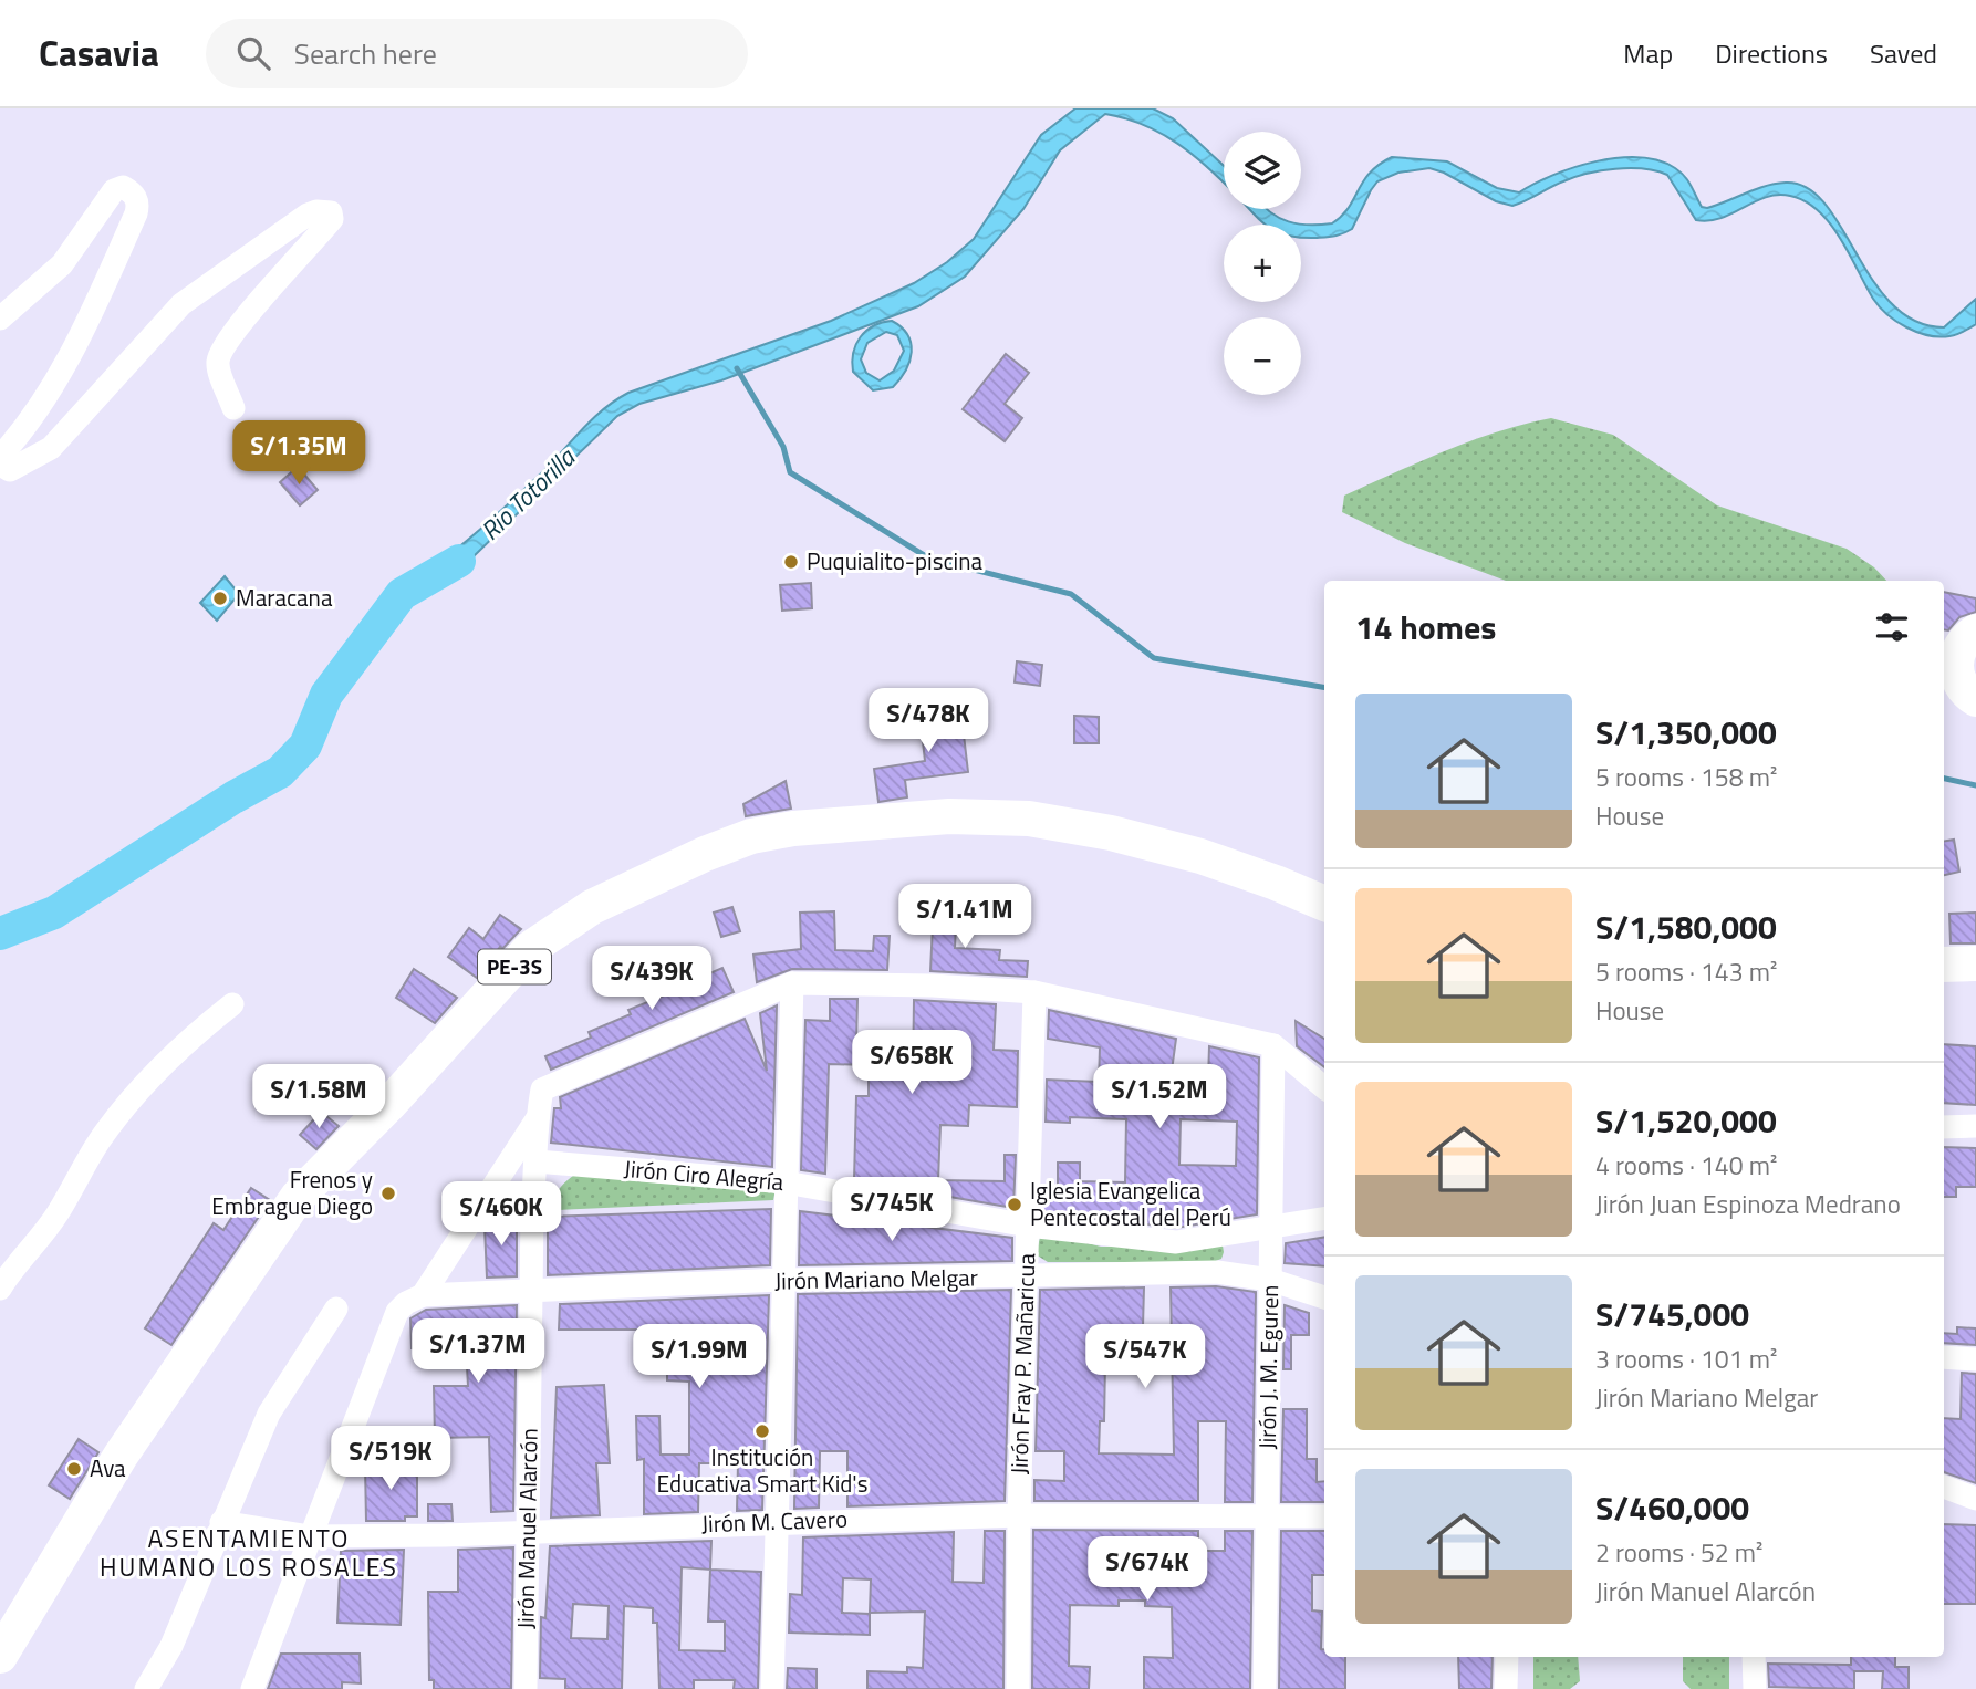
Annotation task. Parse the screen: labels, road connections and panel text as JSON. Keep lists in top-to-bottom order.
{
  "streets": {
    "highway": ["PE-3S"],
    "street": [
      "Jirón Ciro Alegría",
      "Jirón Mariano Melgar",
      "Jirón Fray P. Mañaricua",
      "Jirón J. M. Eguren",
      "Jirón M. Cavero",
      "Jirón Manuel Alarcón"
    ]
  },
  "crossings": [
    ["Jirón Ciro Alegría", "Jirón Fray P. Mañaricua"],
    ["Jirón Ciro Alegría", "Jirón J. M. Eguren"],
    ["Jirón Ciro Alegría", "Jirón Manuel Alarcón"],
    ["Jirón Mariano Melgar", "Jirón Fray P. Mañaricua"],
    ["Jirón Mariano Melgar", "Jirón J. M. Eguren"],
    ["Jirón Mariano Melgar", "Jirón Manuel Alarcón"],
    ["Jirón Fray P. Mañaricua", "Jirón M. Cavero"],
    ["Jirón J. M. Eguren", "Jirón M. Cavero"],
    ["Jirón M. Cavero", "Jirón Manuel Alarcón"]
  ],
  "districts": ["ASENTAMIENTO HUMANO LOS ROSALES"],
  "water": ["Rio Totorilla"],
  "places": [
    "Puquialito-piscina",
    "Maracana",
    "Frenos y Embrague Diego",
    "Iglesia Evangelica Pentecostal del Perú",
    "Institución Educativa Smart Kid's",
    "Ava"
  ],
  "page": {
    "header": "Casavia",
    "search": "Search here",
    "nav": ["Map", "Directions", "Saved"],
    "map_buttons": ["+", "−"],
    "price": [
      "S/1.35M",
      "S/478K",
      "S/1.41M",
      "S/439K",
      "S/658K",
      "S/1.58M",
      "S/1.52M",
      "S/745K",
      "S/460K",
      "S/1.37M",
      "S/1.99M",
      "S/547K",
      "S/519K",
      "S/674K"
    ],
    "heading": "14 homes",
    "list": [
      {
        "name": "S/1,350,000",
        "note": "5 rooms · 158 m² · House"
      },
      {
        "name": "S/1,580,000",
        "note": "5 rooms · 143 m² · House"
      },
      {
        "name": "S/1,520,000",
        "note": "4 rooms · 140 m² · Jirón Juan Espinoza Medrano"
      },
      {
        "name": "S/745,000",
        "note": "3 rooms · 101 m² · Jirón Mariano Melgar"
      },
      {
        "name": "S/460,000",
        "note": "2 rooms · 52 m² · Jirón Manuel Alarcón"
      }
    ]
  }
}
